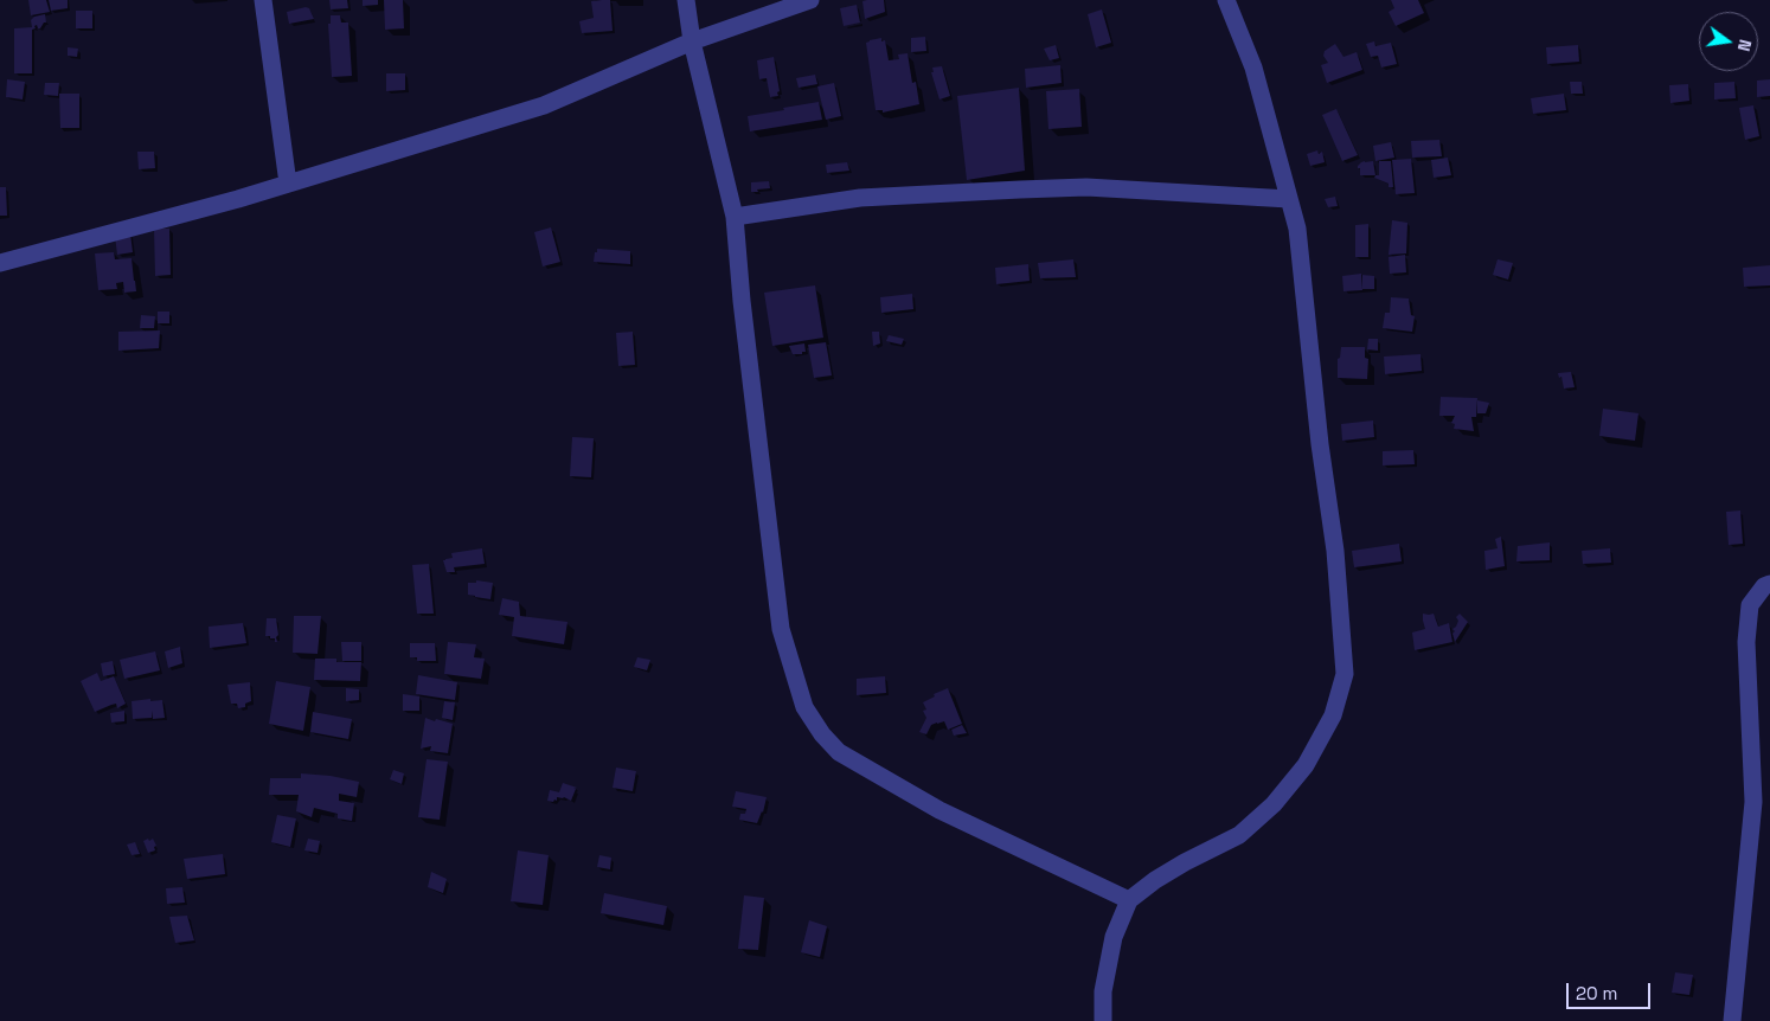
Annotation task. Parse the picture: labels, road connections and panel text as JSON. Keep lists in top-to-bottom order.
{
  "scale_bar": "20 m",
  "north": "right"
}
